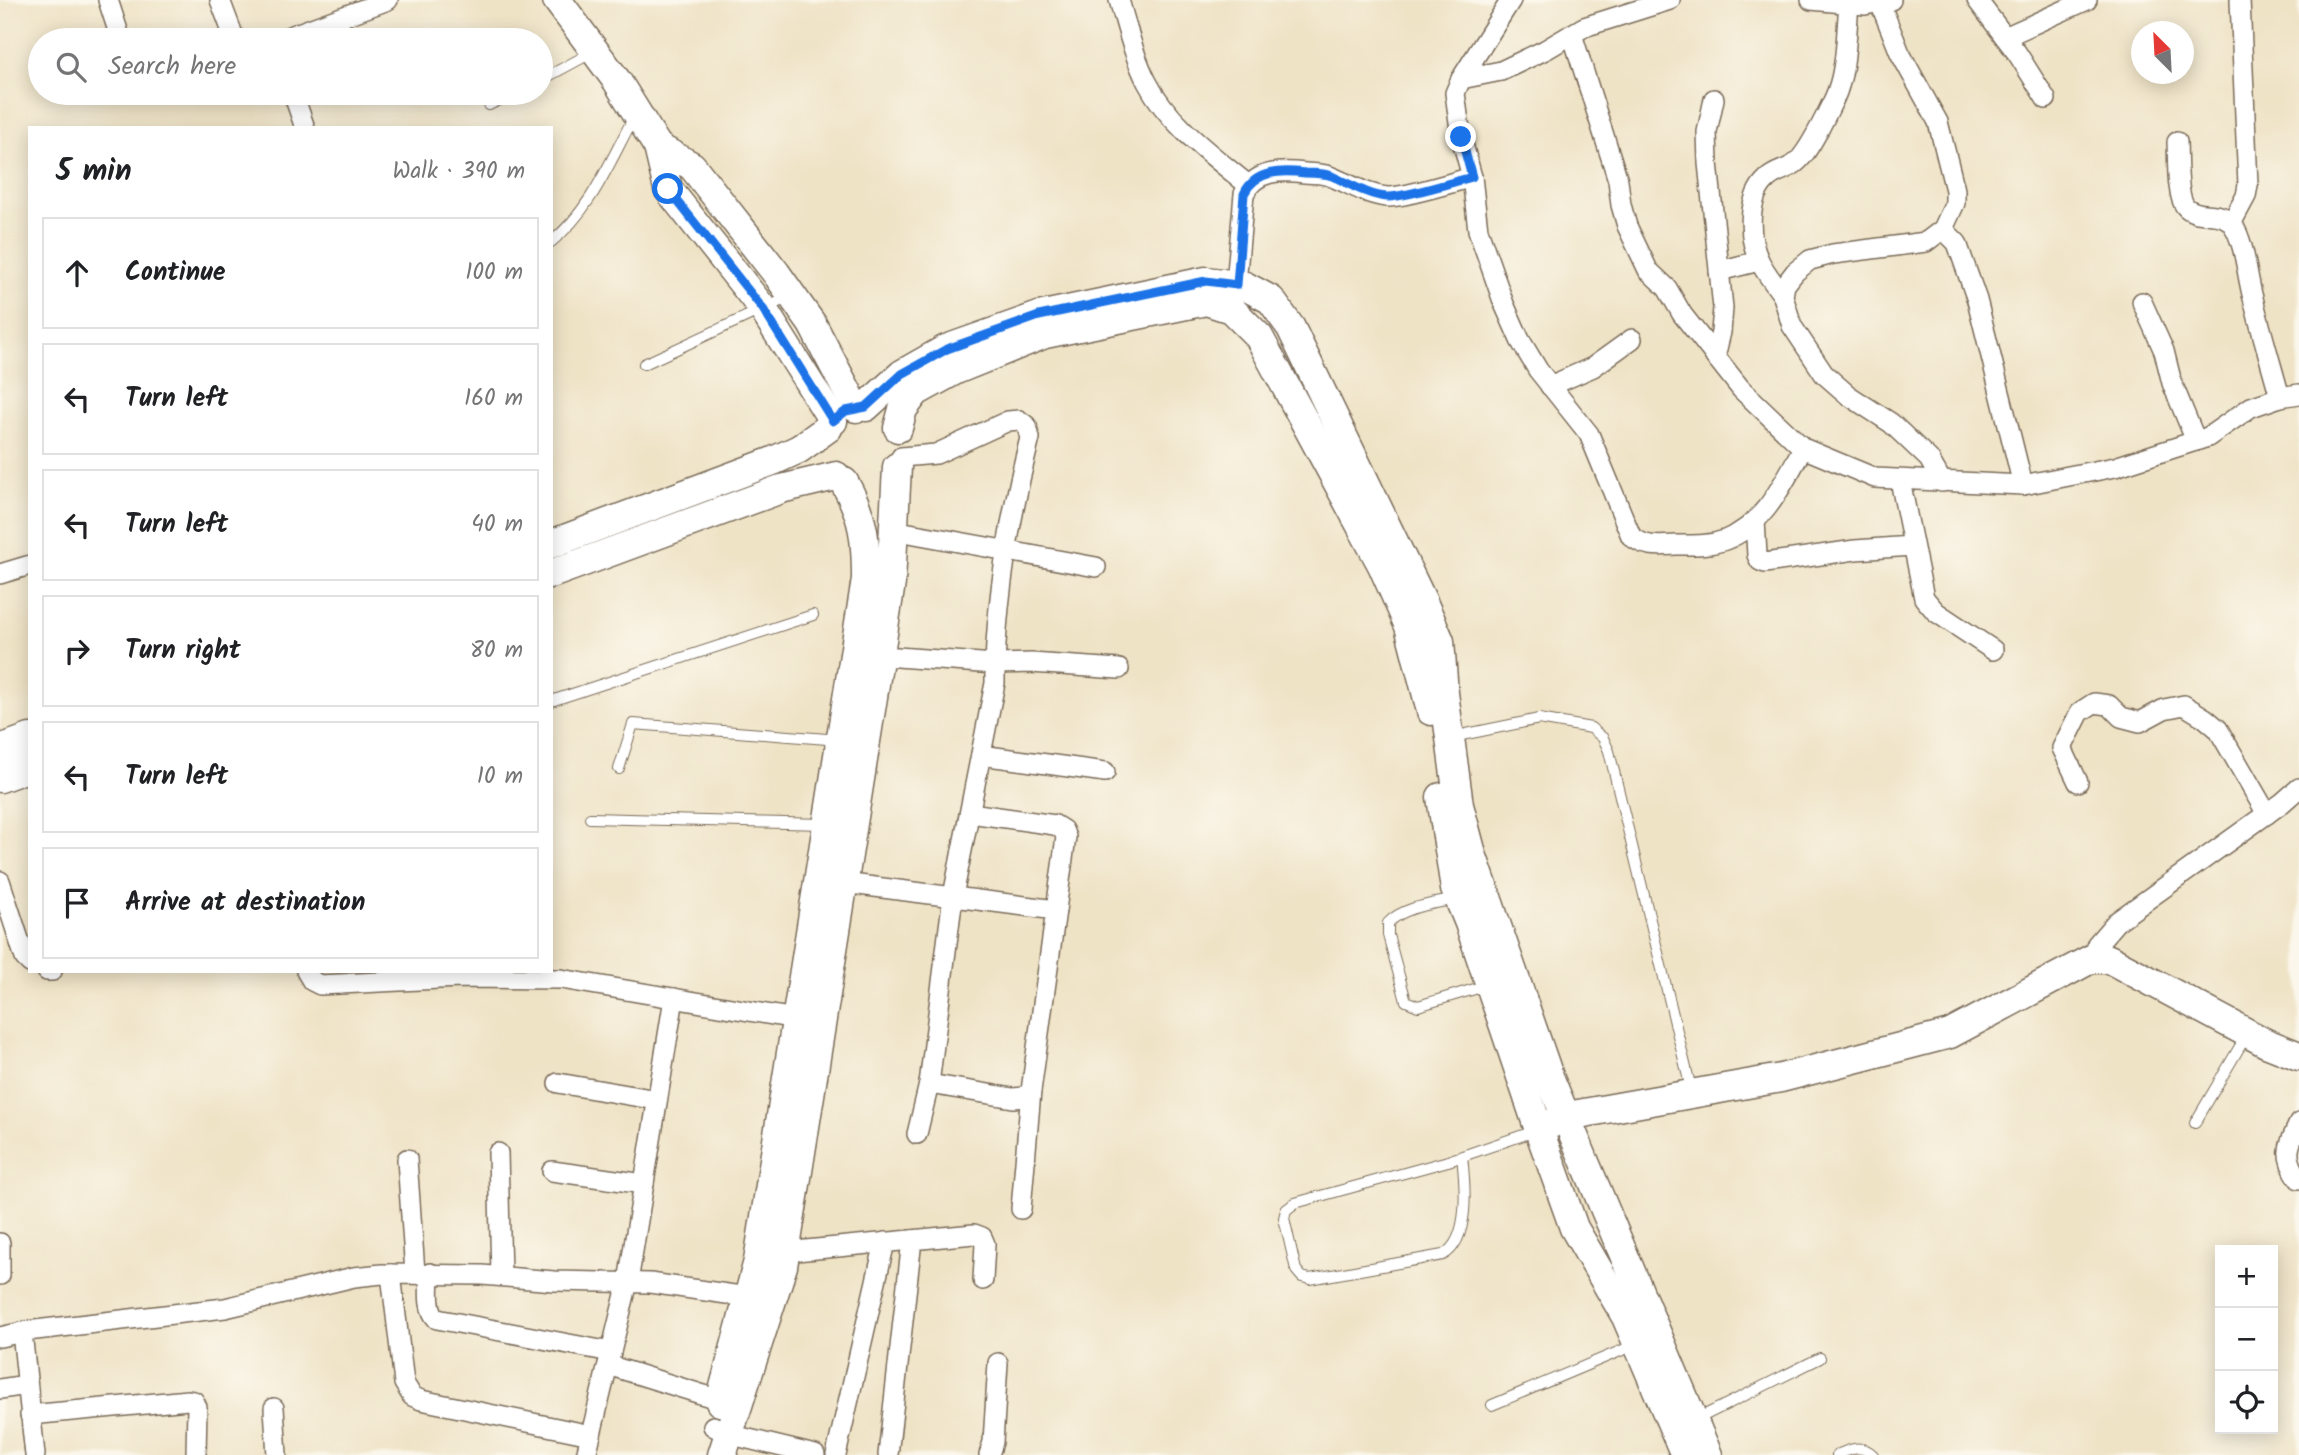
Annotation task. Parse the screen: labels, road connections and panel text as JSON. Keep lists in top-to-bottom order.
{
  "north": "top left",
  "page": {
    "search": "Search here",
    "heading": ["5 min", "Walk · 390 m"],
    "list": [
      ["Continue", "100 m"],
      ["Turn left", "160 m"],
      ["Turn left", "40 m"],
      ["Turn right", "80 m"],
      ["Turn left", "10 m"],
      "Arrive at destination"
    ],
    "map_buttons": ["+", "−"]
  }
}
